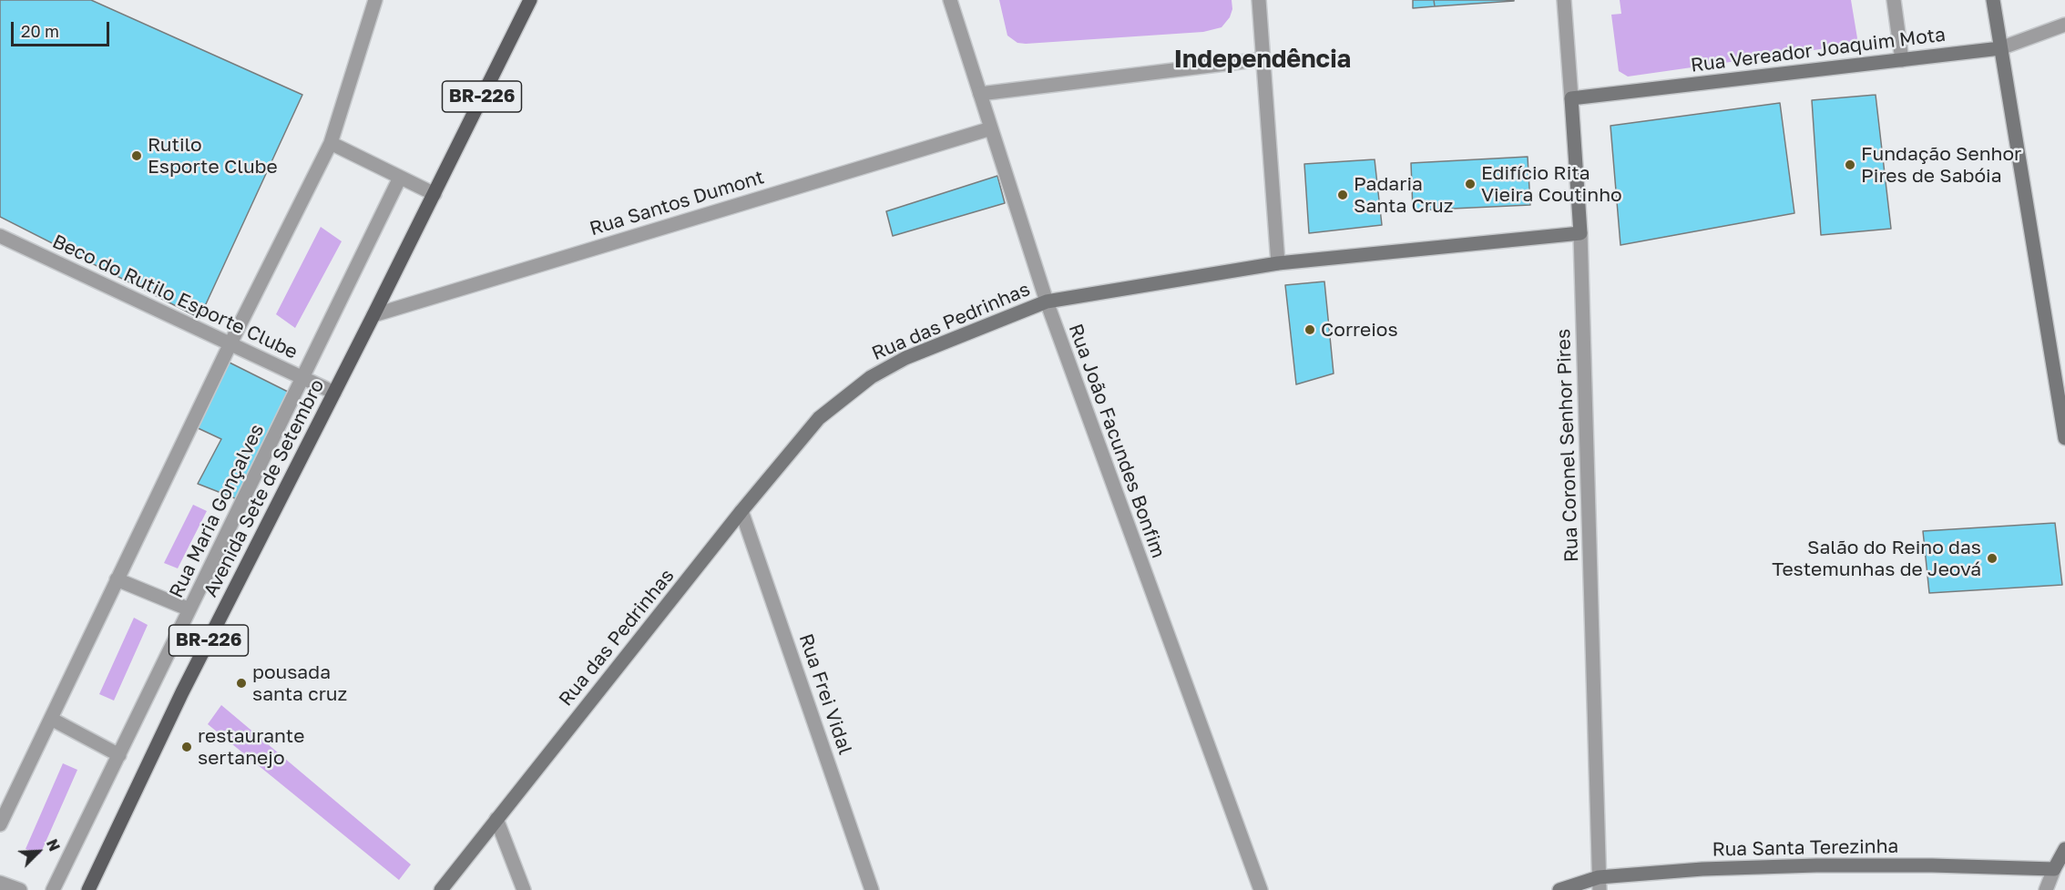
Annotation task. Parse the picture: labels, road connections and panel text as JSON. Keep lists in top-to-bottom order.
{
  "streets": {
    "main road": [
      "Rua Vereador Joaquim Mota",
      "BR-226",
      "Rua das Pedrinhas",
      "Rua Coronel Senhor Pires",
      "Avenida Sete de Setembro",
      "Rua Santa Terezinha"
    ],
    "street": [
      "Rua Santos Dumont",
      "Beco do Rutilo Esporte Clube",
      "Rua João Facundes Bonfim",
      "Rua Maria Gonçalves",
      "Rua Frei Vidal"
    ]
  },
  "crossings": [
    ["Rua Vereador Joaquim Mota", "Rua Coronel Senhor Pires"],
    ["BR-226", "Avenida Sete de Setembro"],
    ["Rua Santos Dumont", "Rua João Facundes Bonfim"],
    ["Rua Santos Dumont", "Avenida Sete de Setembro"],
    ["Beco do Rutilo Esporte Clube", "Avenida Sete de Setembro"],
    ["Beco do Rutilo Esporte Clube", "Rua Maria Gonçalves"],
    ["Rua das Pedrinhas", "Rua João Facundes Bonfim"],
    ["Rua das Pedrinhas", "Rua Coronel Senhor Pires"],
    ["Rua das Pedrinhas", "Rua Frei Vidal"],
    ["Rua Coronel Senhor Pires", "Rua Santa Terezinha"]
  ],
  "districts": ["Independência"],
  "places": [
    "Rutilo Esporte Clube",
    "Fundação Senhor Pires de Sabóia",
    "Edifício Rita Vieira Coutinho",
    "Padaria Santa Cruz",
    "Correios",
    "Salão do Reino das Testemunhas de Jeová",
    "pousada santa cruz",
    "restaurante sertanejo"
  ],
  "scale_bar": "20 m",
  "north": "top right"
}
